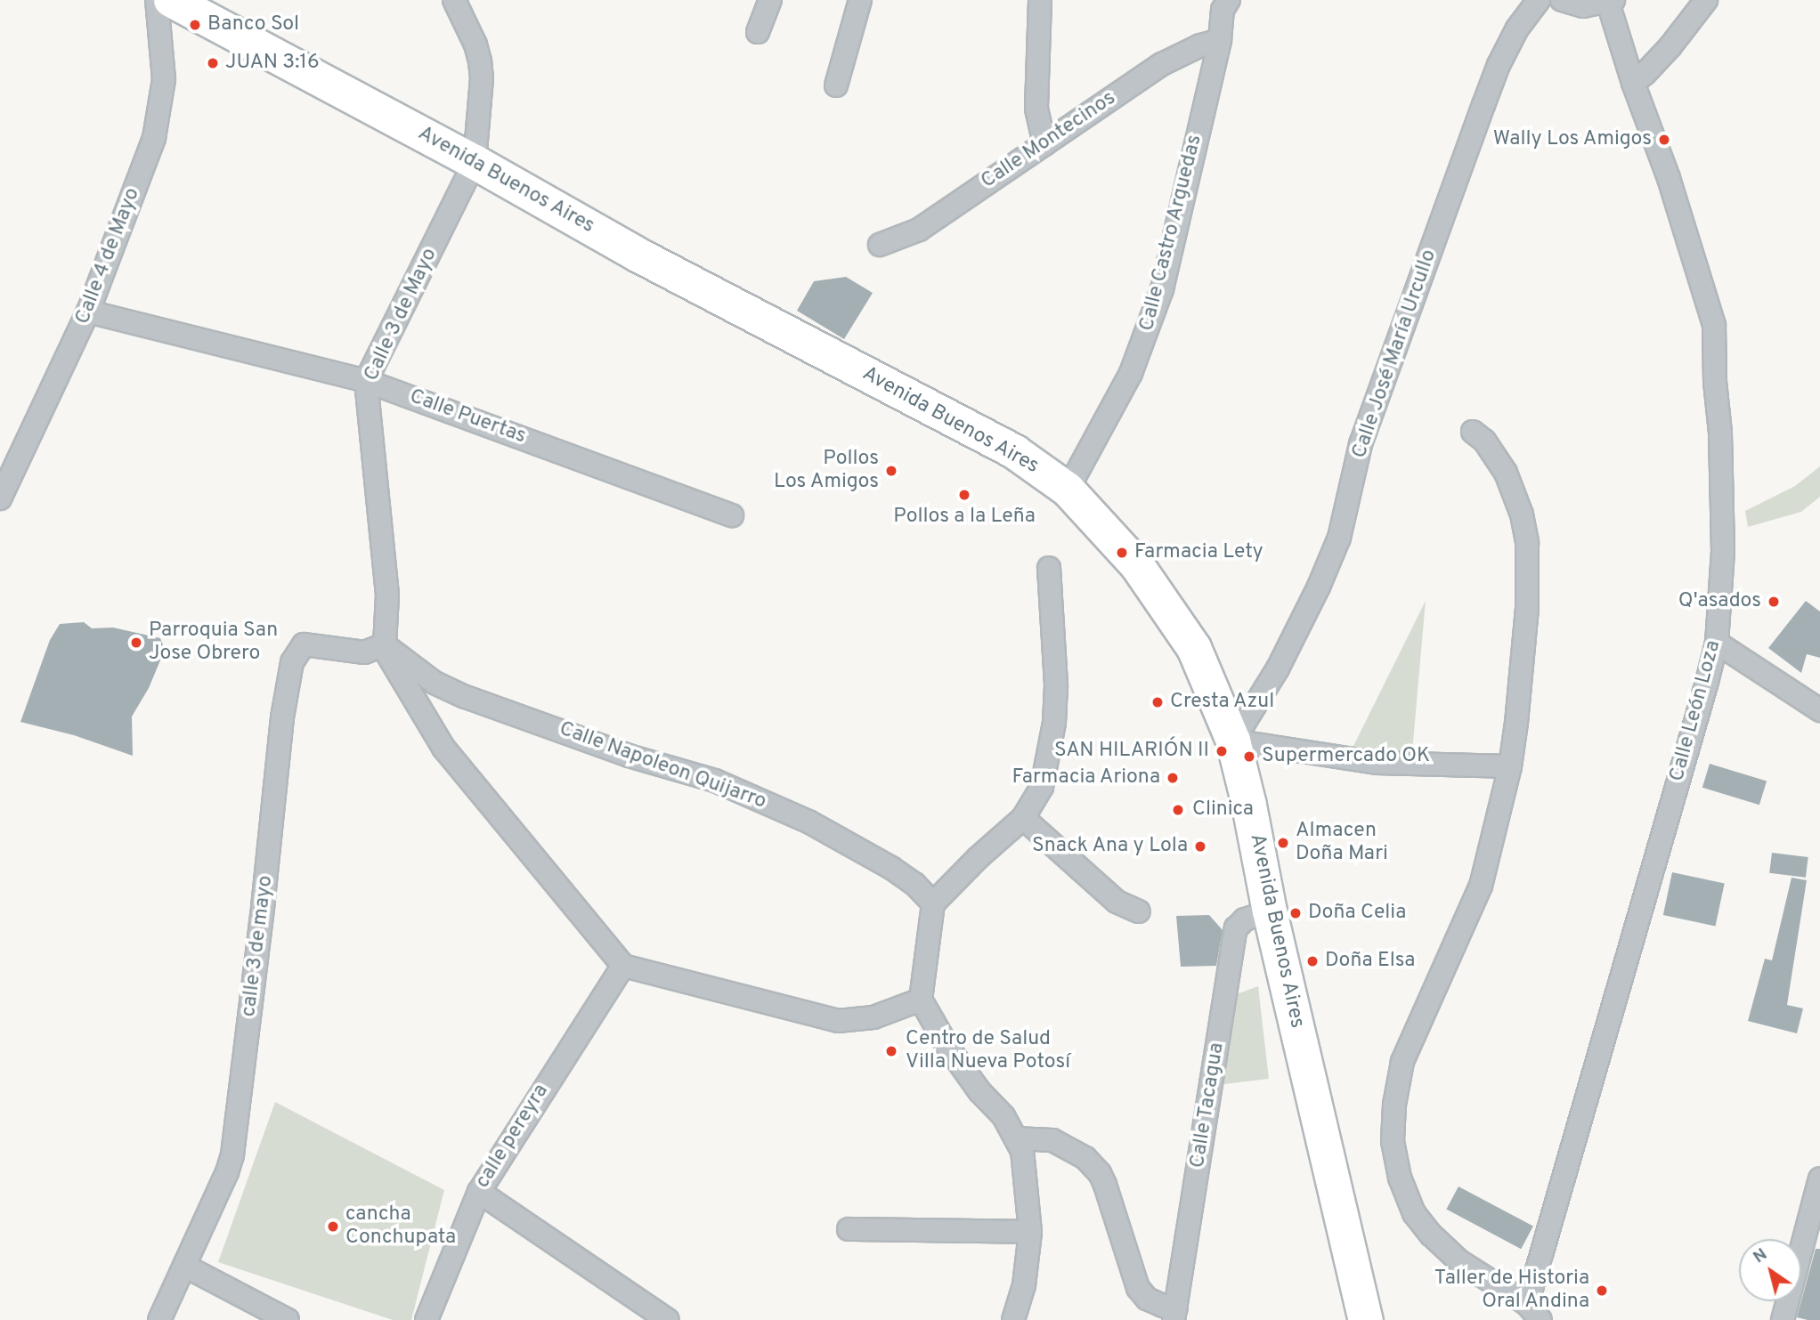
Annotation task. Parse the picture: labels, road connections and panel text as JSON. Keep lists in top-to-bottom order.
{
  "streets": {
    "main road": ["Avenida Buenos Aires"],
    "street": [
      "Calle Montecinos",
      "Calle Castro Arguedas",
      "Calle 4 de Mayo",
      "Calle 3 de Mayo",
      "Calle José María Urcullo",
      "Calle Puertas",
      "Calle León Loza",
      "Calle Napoleon Quijarro",
      "calle 3 de mayo",
      "Calle Tacagua",
      "calle pereyra"
    ]
  },
  "crossings": [
    ["Calle Montecinos", "Calle Castro Arguedas"],
    ["Avenida Buenos Aires", "Calle Castro Arguedas"],
    ["Avenida Buenos Aires", "Calle 3 de Mayo"],
    ["Avenida Buenos Aires", "Calle José María Urcullo"],
    ["Avenida Buenos Aires", "Calle Tacagua"],
    ["Calle 4 de Mayo", "Calle Puertas"],
    ["Calle 3 de Mayo", "Calle Puertas"],
    ["Calle 3 de Mayo", "Calle Napoleon Quijarro"],
    ["Calle 3 de Mayo", "calle 3 de mayo"],
    ["Calle Napoleon Quijarro", "calle 3 de mayo"]
  ],
  "places": [
    "Banco Sol",
    "JUAN 3:16",
    "Wally Los Amigos",
    "Pollos Los Amigos",
    "Pollos a la Leña",
    "Farmacia Lety",
    "Q'asados",
    "Parroquia San Jose Obrero",
    "Cresta Azul",
    "SAN HILARIÓN II",
    "Supermercado OK",
    "Farmacia Ariona",
    "Clinica",
    "Almacen Doña Mari",
    "Snack Ana y Lola",
    "Doña Celia",
    "Doña Elsa",
    "Centro de Salud Villa Nueva Potosí",
    "cancha Conchupata",
    "Taller de Historia Oral Andina"
  ],
  "north": "top left"
}
